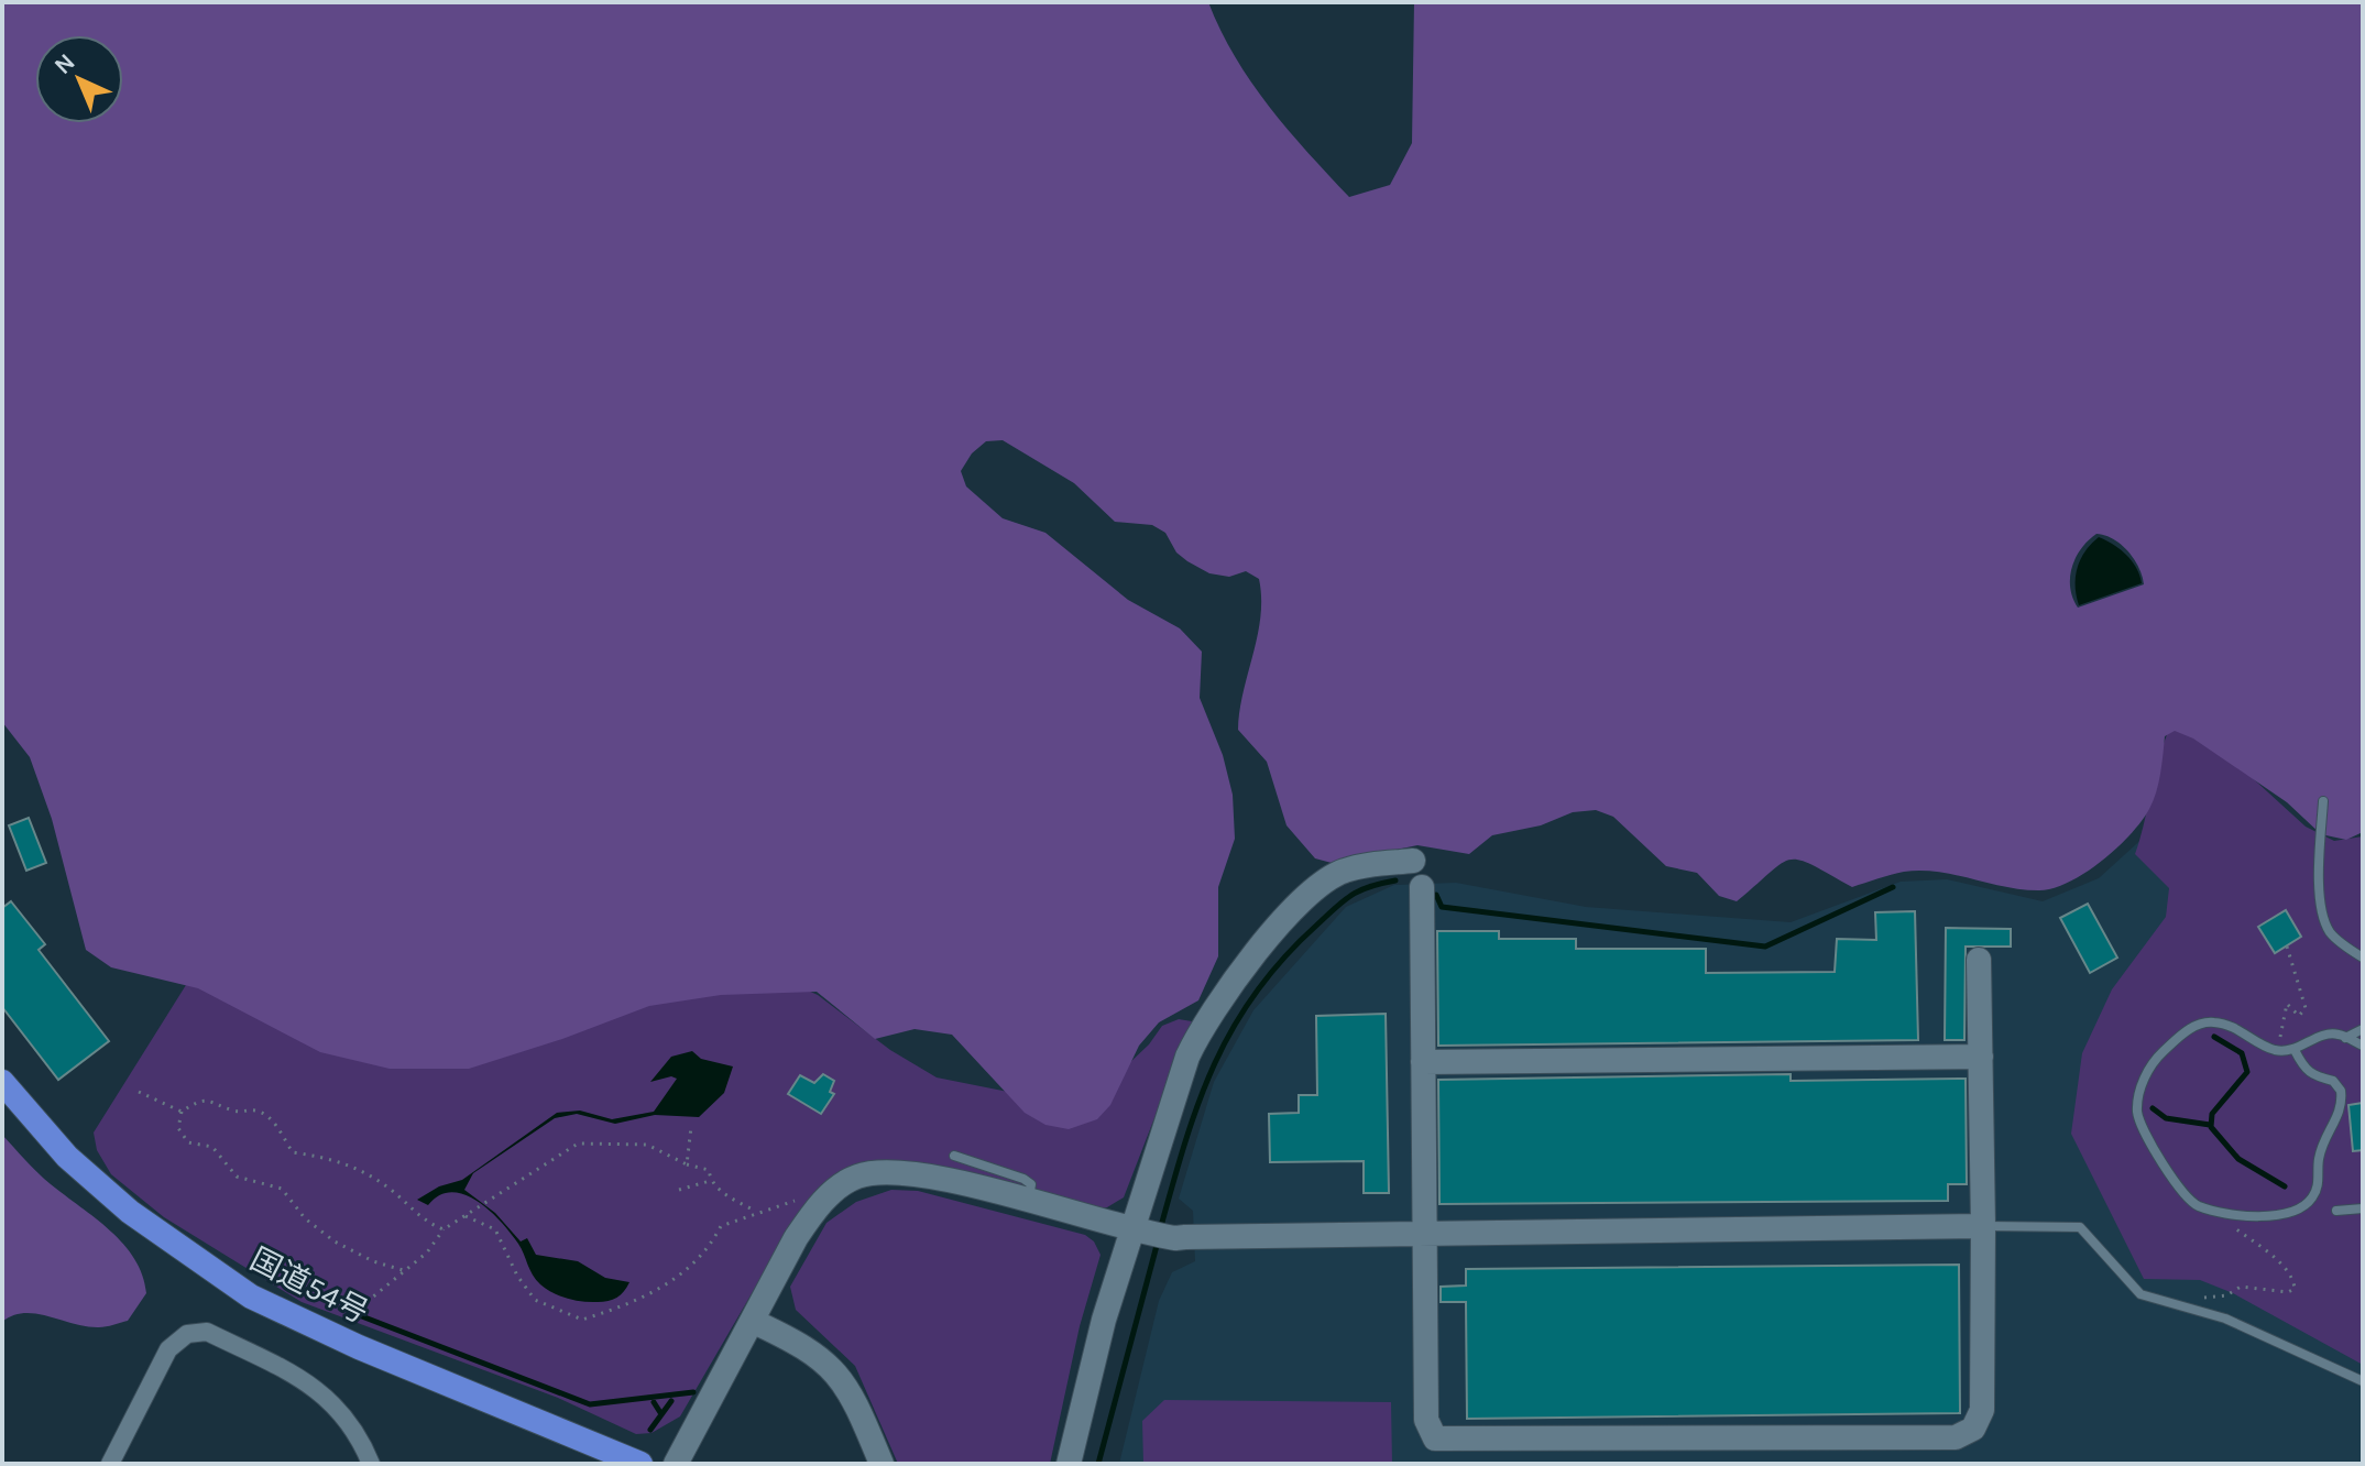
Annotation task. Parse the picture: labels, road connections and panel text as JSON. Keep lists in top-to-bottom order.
{
  "streets": {
    "highway": ["国道54号"]
  },
  "north": "top left"
}
